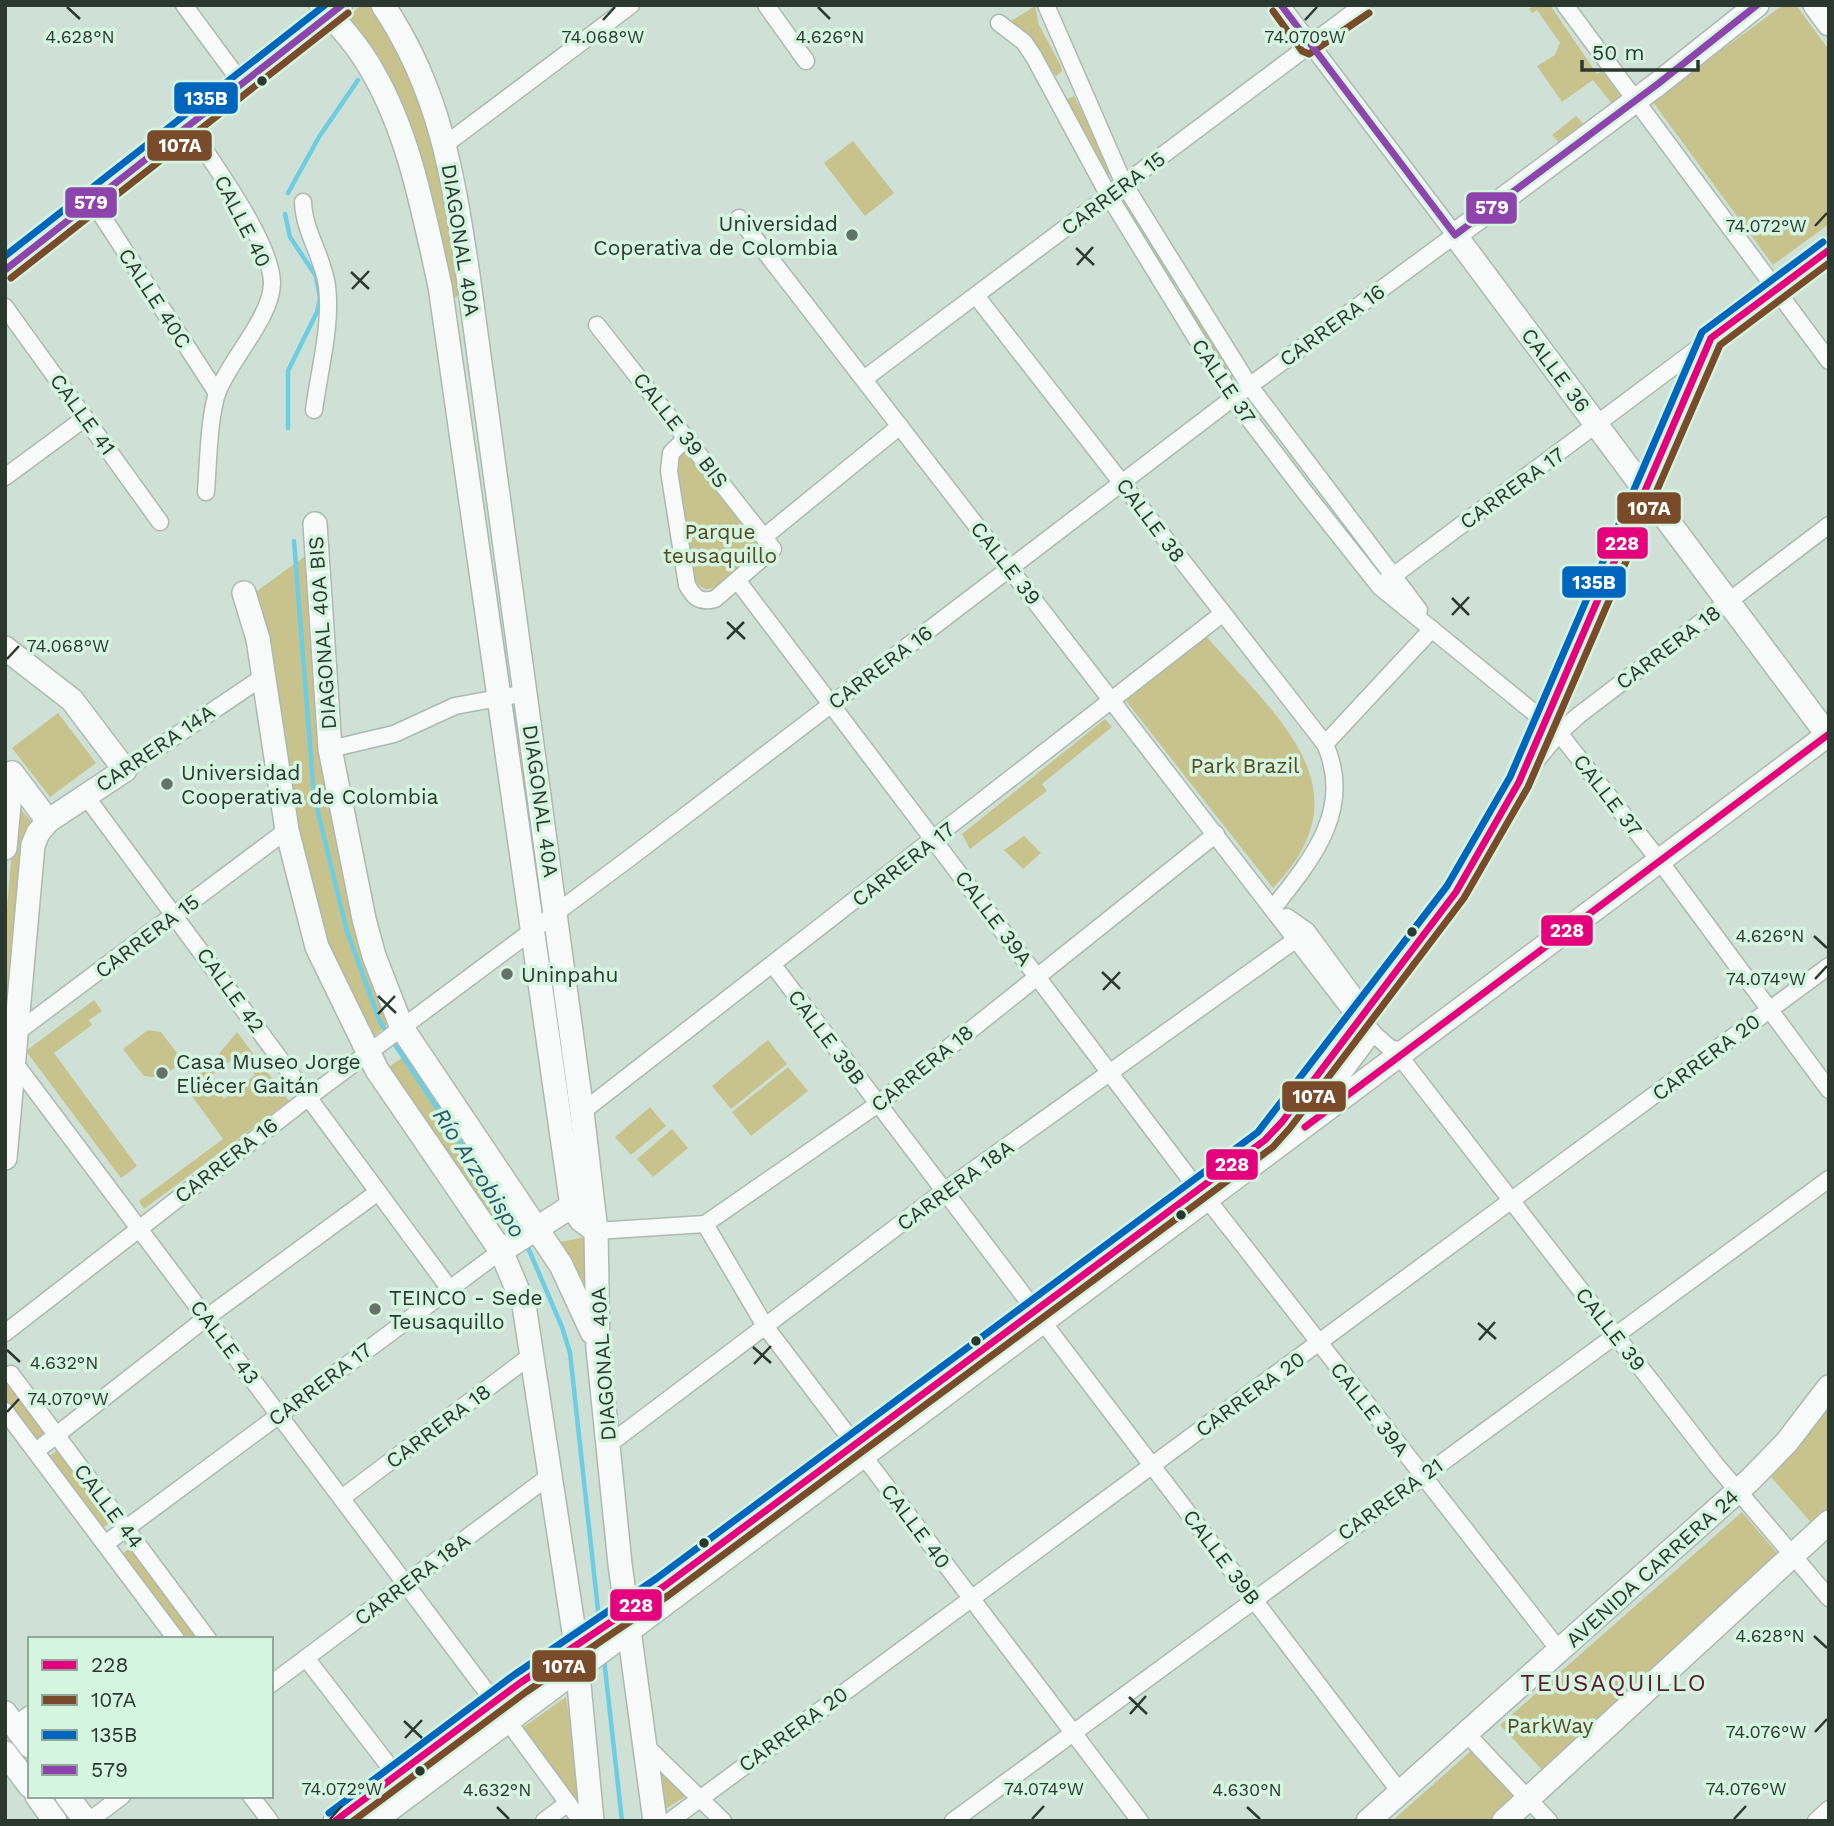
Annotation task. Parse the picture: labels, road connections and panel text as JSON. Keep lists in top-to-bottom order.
{
  "streets": {
    "street": [
      "CARRERA 15",
      "CALLE 40",
      "DIAGONAL 40A",
      "CALLE 40C",
      "CARRERA 16",
      "CALLE 36",
      "CALLE 37",
      "CALLE 41",
      "CALLE 39 BIS",
      "CARRERA 17",
      "CALLE 38",
      "CALLE 39",
      "DIAGONAL 40A BIS",
      "CARRERA 18",
      "CARRERA 14A",
      "CALLE 39A",
      "CALLE 42",
      "CALLE 39B",
      "CARRERA 20",
      "CARRERA 18A",
      "CALLE 43",
      "CARRERA 21",
      "CALLE 44",
      "AVENIDA CARRERA 24"
    ]
  },
  "crossings": [
    ["CARRERA 15", "CALLE 36"],
    ["CARRERA 15", "CALLE 37"],
    ["CARRERA 15", "CALLE 38"],
    ["CARRERA 15", "CALLE 39"],
    ["CARRERA 15", "CALLE 42"],
    ["CARRERA 15", "CALLE 43"],
    ["CALLE 40", "CALLE 40C"],
    ["CALLE 40", "CARRERA 18"],
    ["CALLE 40", "CARRERA 20"],
    ["CALLE 40", "CARRERA 18A"],
    ["CALLE 40", "CARRERA 21"],
    ["DIAGONAL 40A", "CARRERA 16"],
    ["DIAGONAL 40A", "CARRERA 17"],
    ["DIAGONAL 40A", "DIAGONAL 40A BIS"],
    ["DIAGONAL 40A", "CARRERA 18A"],
    ["CARRERA 16", "CALLE 36"],
    ["CARRERA 16", "CALLE 37"],
    ["CARRERA 16", "CALLE 38"],
    ["CARRERA 16", "CALLE 39"],
    ["CARRERA 16", "DIAGONAL 40A BIS"],
    ["CARRERA 16", "CALLE 39A"],
    ["CARRERA 16", "CALLE 42"],
    ["CARRERA 16", "CALLE 43"],
    ["CALLE 36", "CARRERA 17"],
    ["CALLE 36", "CARRERA 18"],
    ["CALLE 37", "CARRERA 17"],
    ["CALLE 37", "CARRERA 18"],
    ["CALLE 37", "CARRERA 20"],
    ["CARRERA 17", "CALLE 38"],
    ["CARRERA 17", "CALLE 39"],
    ["CARRERA 17", "DIAGONAL 40A BIS"],
    ["CARRERA 17", "CALLE 39A"],
    ["CARRERA 17", "CALLE 42"],
    ["CARRERA 17", "CALLE 39B"],
    ["CARRERA 17", "CALLE 43"],
    ["CARRERA 17", "CALLE 44"],
    ["CALLE 39", "CARRERA 18"],
    ["CALLE 39", "CARRERA 20"],
    ["CALLE 39", "CARRERA 18A"],
    ["CALLE 39", "CARRERA 21"],
    ["CALLE 39", "AVENIDA CARRERA 24"],
    ["CARRERA 18", "CALLE 39A"],
    ["CARRERA 18", "CALLE 39B"],
    ["CARRERA 18", "CALLE 43"],
    ["CARRERA 14A", "CALLE 42"],
    ["CALLE 39A", "CARRERA 20"],
    ["CALLE 39A", "CARRERA 18A"],
    ["CALLE 39A", "CARRERA 21"],
    ["CALLE 39A", "AVENIDA CARRERA 24"],
    ["CALLE 39B", "CARRERA 20"],
    ["CALLE 39B", "CARRERA 18A"],
    ["CALLE 39B", "CARRERA 21"],
    ["CALLE 39B", "AVENIDA CARRERA 24"],
    ["CARRERA 18A", "CALLE 43"]
  ],
  "districts": ["TEUSAQUILLO"],
  "water": ["Río Arzobispo"],
  "parks": ["Parque teusaquillo", "Park Brazil", "ParkWay"],
  "places": [
    "Universidad Coperativa de Colombia",
    "Universidad Cooperativa de Colombia",
    "Uninpahu",
    "Casa Museo Jorge Eliécer Gaitán",
    "TEINCO - Sede Teusaquillo"
  ],
  "lines": [
    "transit line 135B",
    "transit line 579",
    "transit line 107A",
    "transit line 228"
  ],
  "legend": [
    "228",
    "107A",
    "135B",
    "579"
  ],
  "scale_bar": "50 m",
  "coordinates": [
    "4.628°N",
    "4.626°N",
    "74.068°W",
    "74.070°W",
    "74.072°W",
    "74.074°W",
    "4.632°N",
    "74.076°W",
    "4.630°N"
  ]
}
